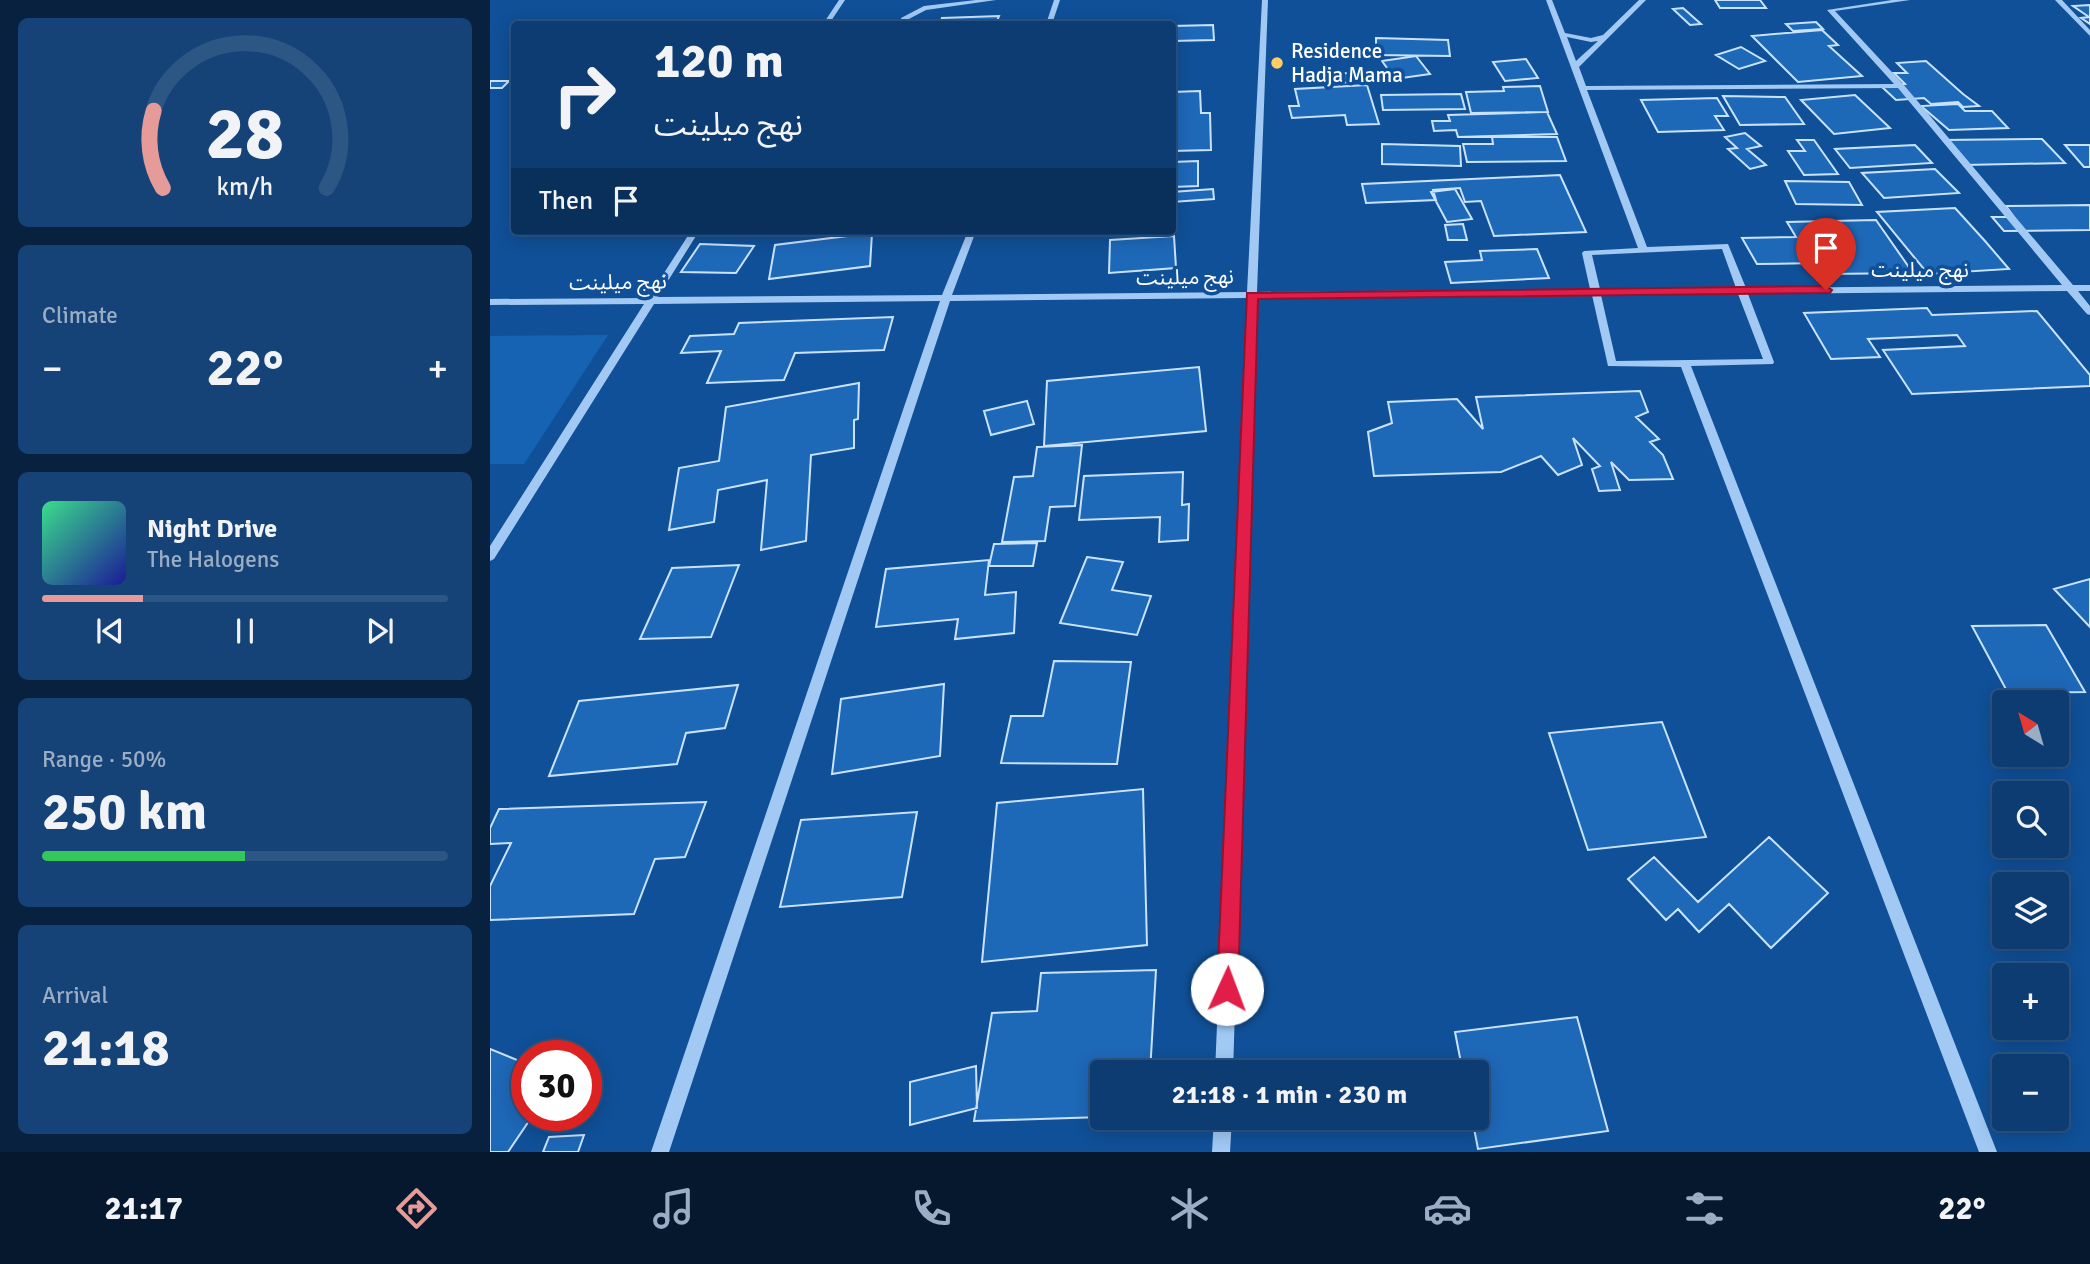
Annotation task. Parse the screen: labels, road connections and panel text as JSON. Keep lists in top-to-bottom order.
{
  "streets": {
    "street": ["نهج ميلينت"]
  },
  "places": ["Residence Hadja Mama"],
  "north": "top left",
  "page": {
    "turn": ["120 m", "نهج ميلينت"],
    "then": "Then",
    "tile": [
      "Climate",
      ["Range · 50%", "250 km"],
      ["Arrival", "21:18"]
    ],
    "heat": ["−", "22°", "+"],
    "song": ["Night Drive", "The Halogens"],
    "map_buttons": ["+", "−"],
    "limit": "30",
    "trip": "21:18 · 1 min · 230 m",
    "tabs": ["21:17", "22°"],
    "gauge": ["28", "km/h"]
  }
}
